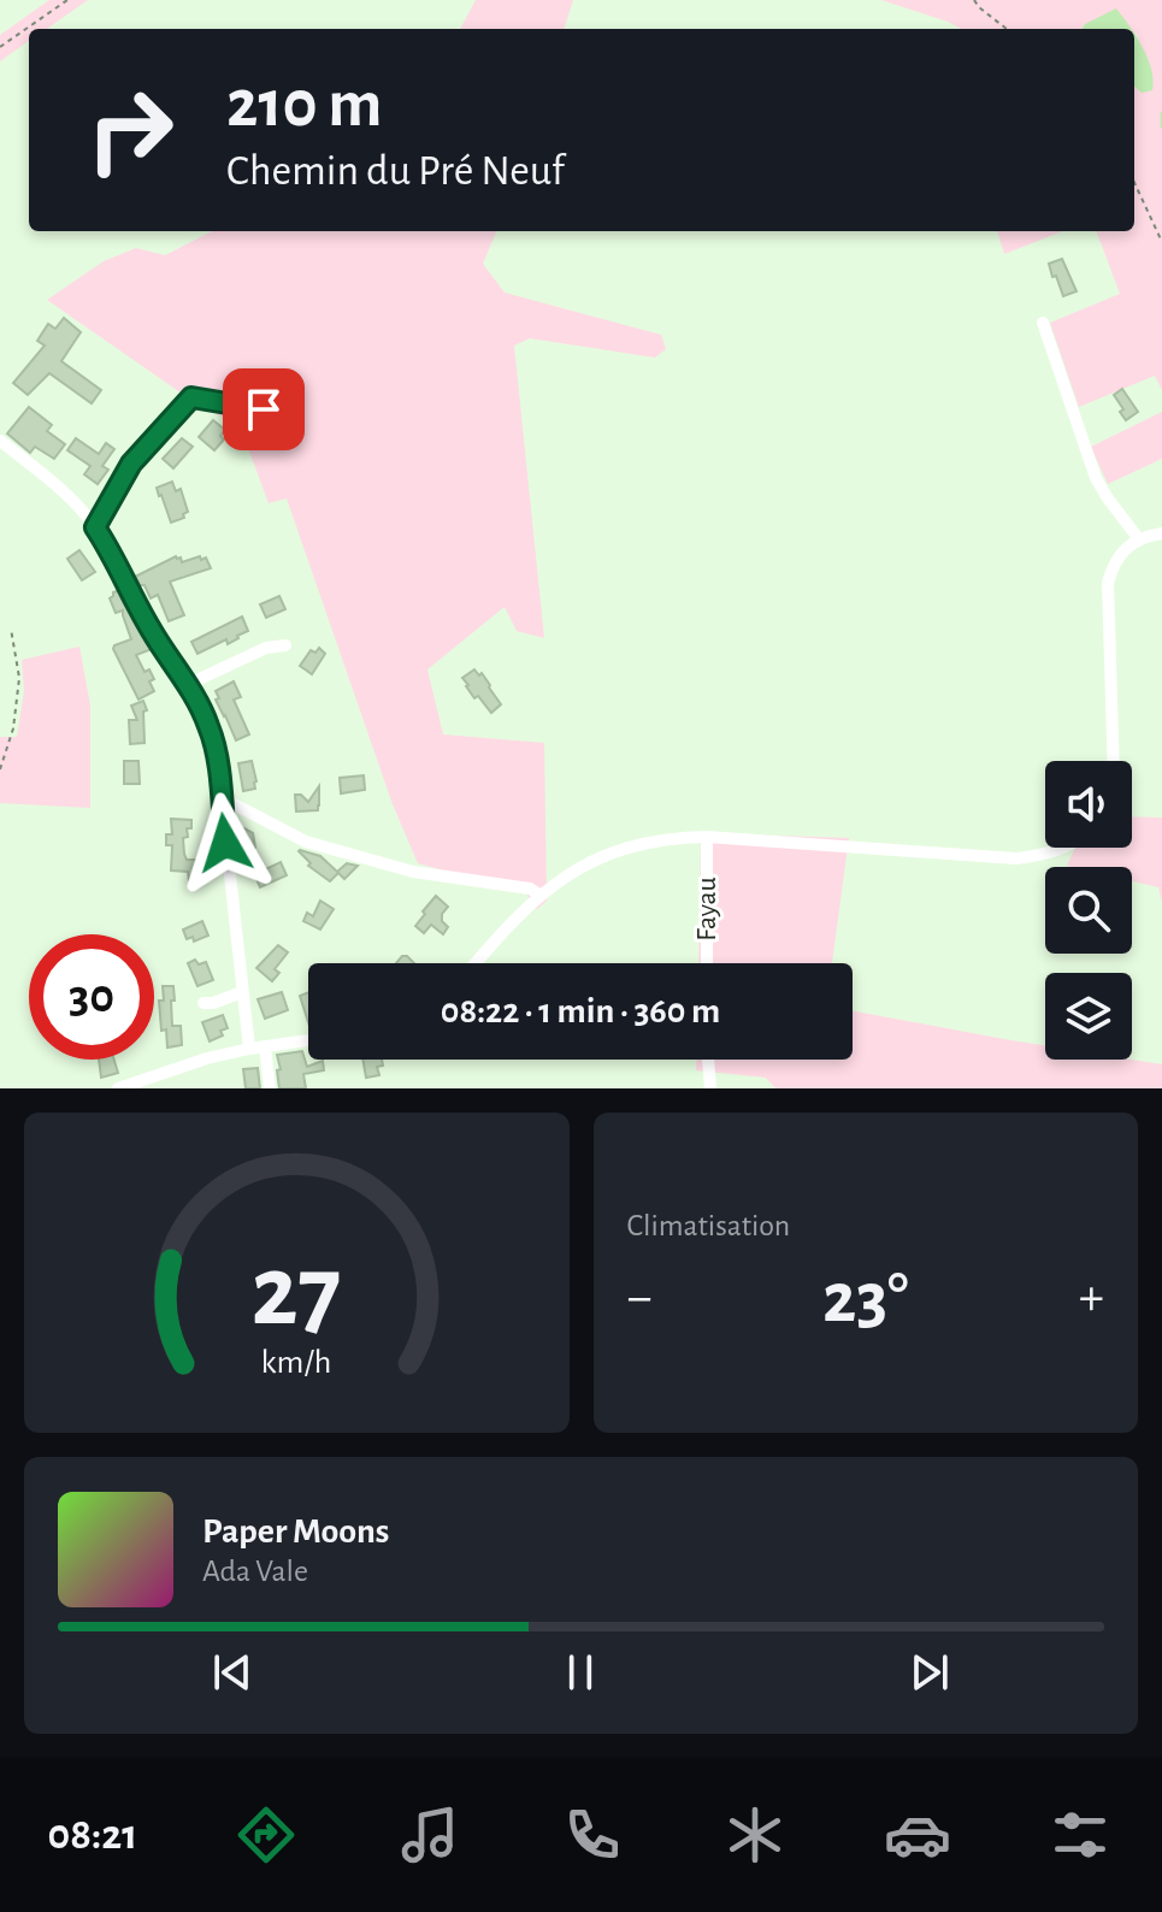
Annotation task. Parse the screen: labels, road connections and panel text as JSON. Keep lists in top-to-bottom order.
{
  "streets": {
    "street": ["Fayau"]
  },
  "page": {
    "turn": ["210 m", "Chemin du Pré Neuf"],
    "limit": "30",
    "trip": "08:22 · 1 min · 360 m",
    "tile": "Climatisation",
    "heat": ["−", "23°", "+"],
    "song": ["Paper Moons", "Ada Vale"],
    "tabs": "08:21",
    "gauge": ["27", "km/h"]
  }
}
